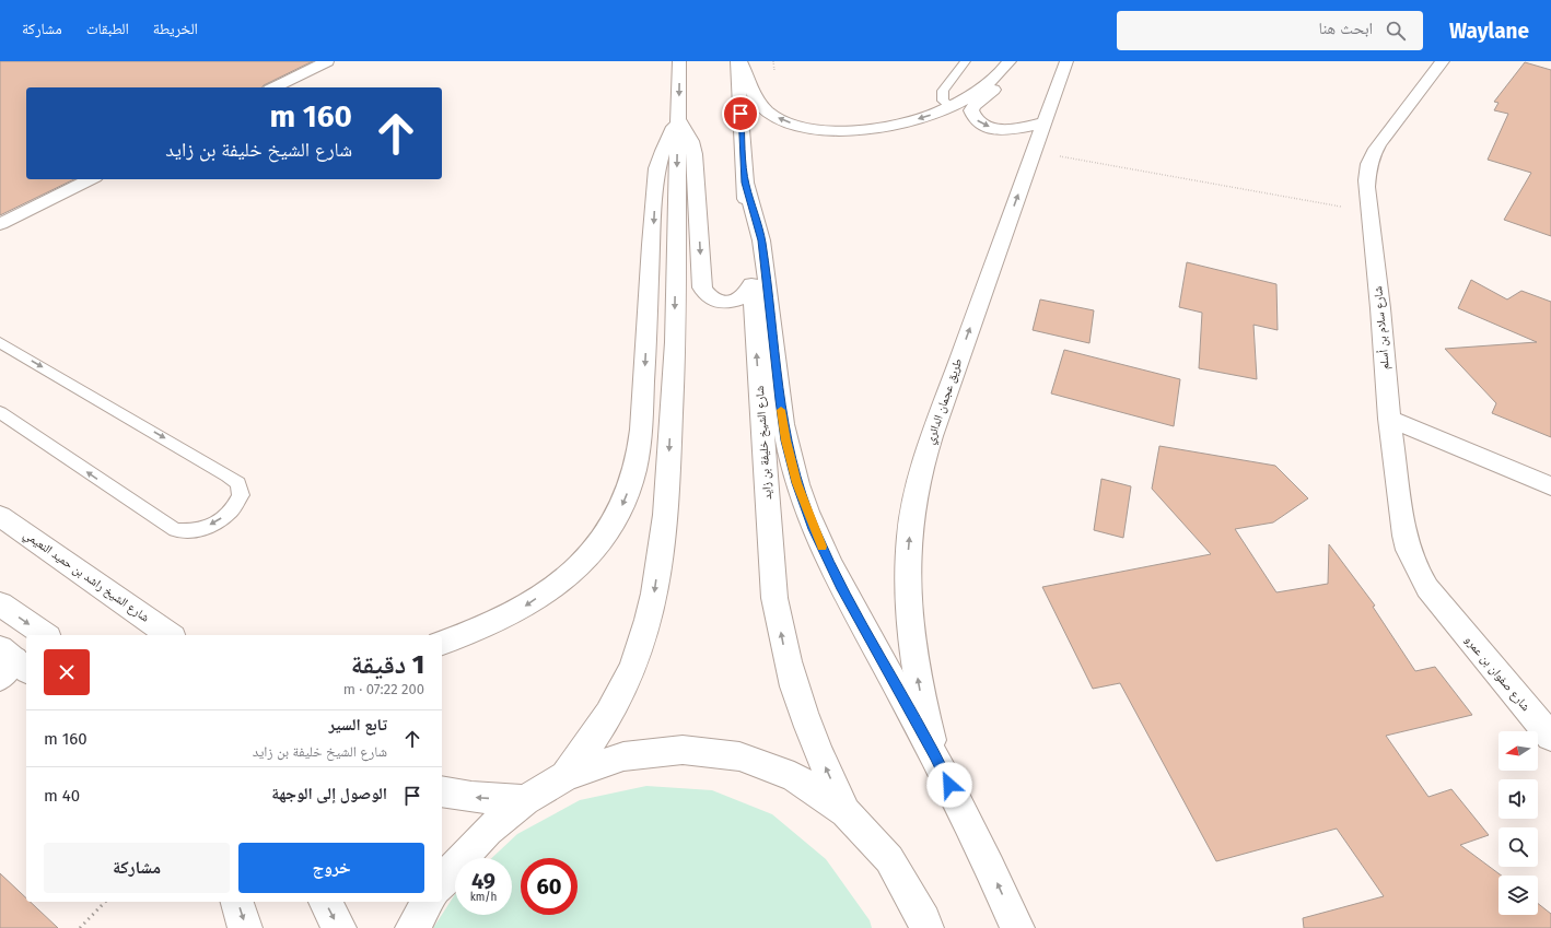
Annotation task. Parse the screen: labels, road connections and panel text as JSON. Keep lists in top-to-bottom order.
{
  "streets": {
    "main road": [
      "شارع سلام بن أسلم",
      "طريق عجمان الدائري",
      "شارع الشيخ خليفة بن زايد",
      "شارع الشيخ راشد بن حميد النعيمي",
      "شارع صفوان بن عمرو"
    ]
  },
  "crossings": [
    ["شارع سلام بن أسلم", "شارع صفوان بن عمرو"]
  ],
  "one_way": ["طريق عجمان الدائري"],
  "north": "left",
  "page": {
    "header": "Waylane",
    "search": "ابحث هنا",
    "nav": ["الخريطة", "الطبقات", "مشاركة"],
    "turn": ["160 m", "شارع الشيخ خليفة بن زايد"],
    "heading": ["1 دقيقة", "200 m · 07:22"],
    "list": [
      {
        "name": "تابع السير",
        "note": "شارع الشيخ خليفة بن زايد",
        "value": "160 m"
      },
      {
        "name": "الوصول إلى الوجهة",
        "value": "40 m"
      }
    ],
    "buttons": ["خروج", "مشاركة"],
    "speed": "49 km/h",
    "limit": "60"
  }
}
